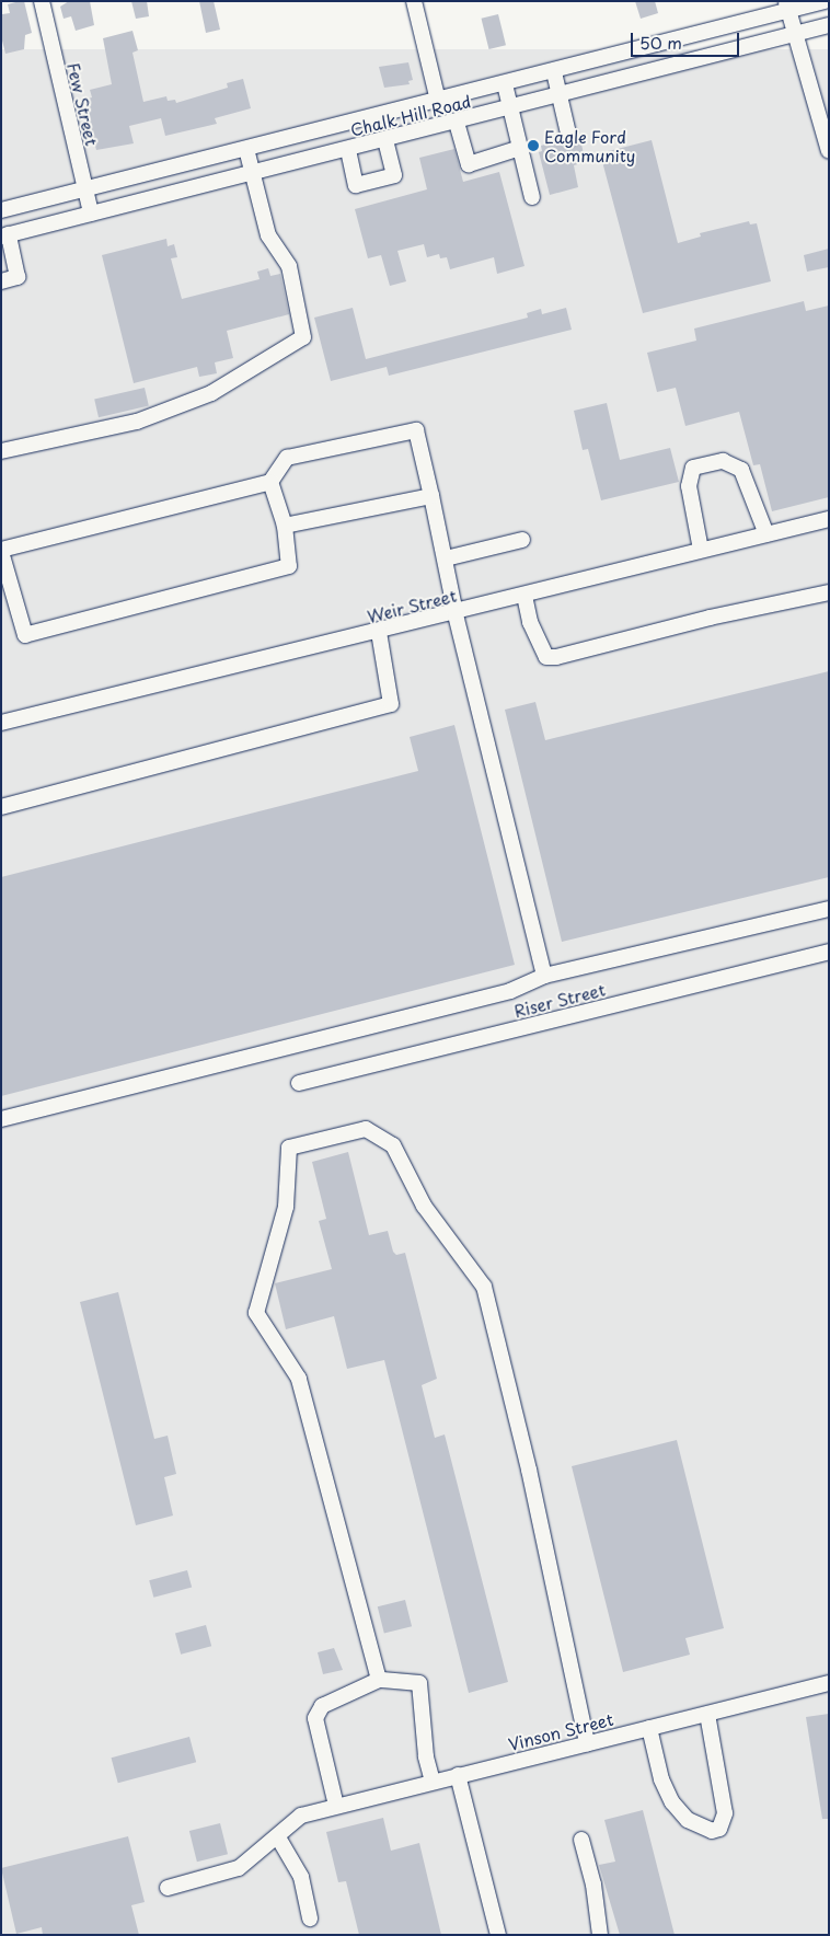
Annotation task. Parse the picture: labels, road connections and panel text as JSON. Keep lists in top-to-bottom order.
{
  "streets": {
    "street": [
      "Few Street",
      "Chalk Hill Road",
      "Weir Street",
      "Riser Street",
      "Vinson Street"
    ]
  },
  "crossings": [
    ["Few Street", "Chalk Hill Road"]
  ],
  "places": ["Eagle Ford Community"],
  "scale_bar": "50 m"
}
